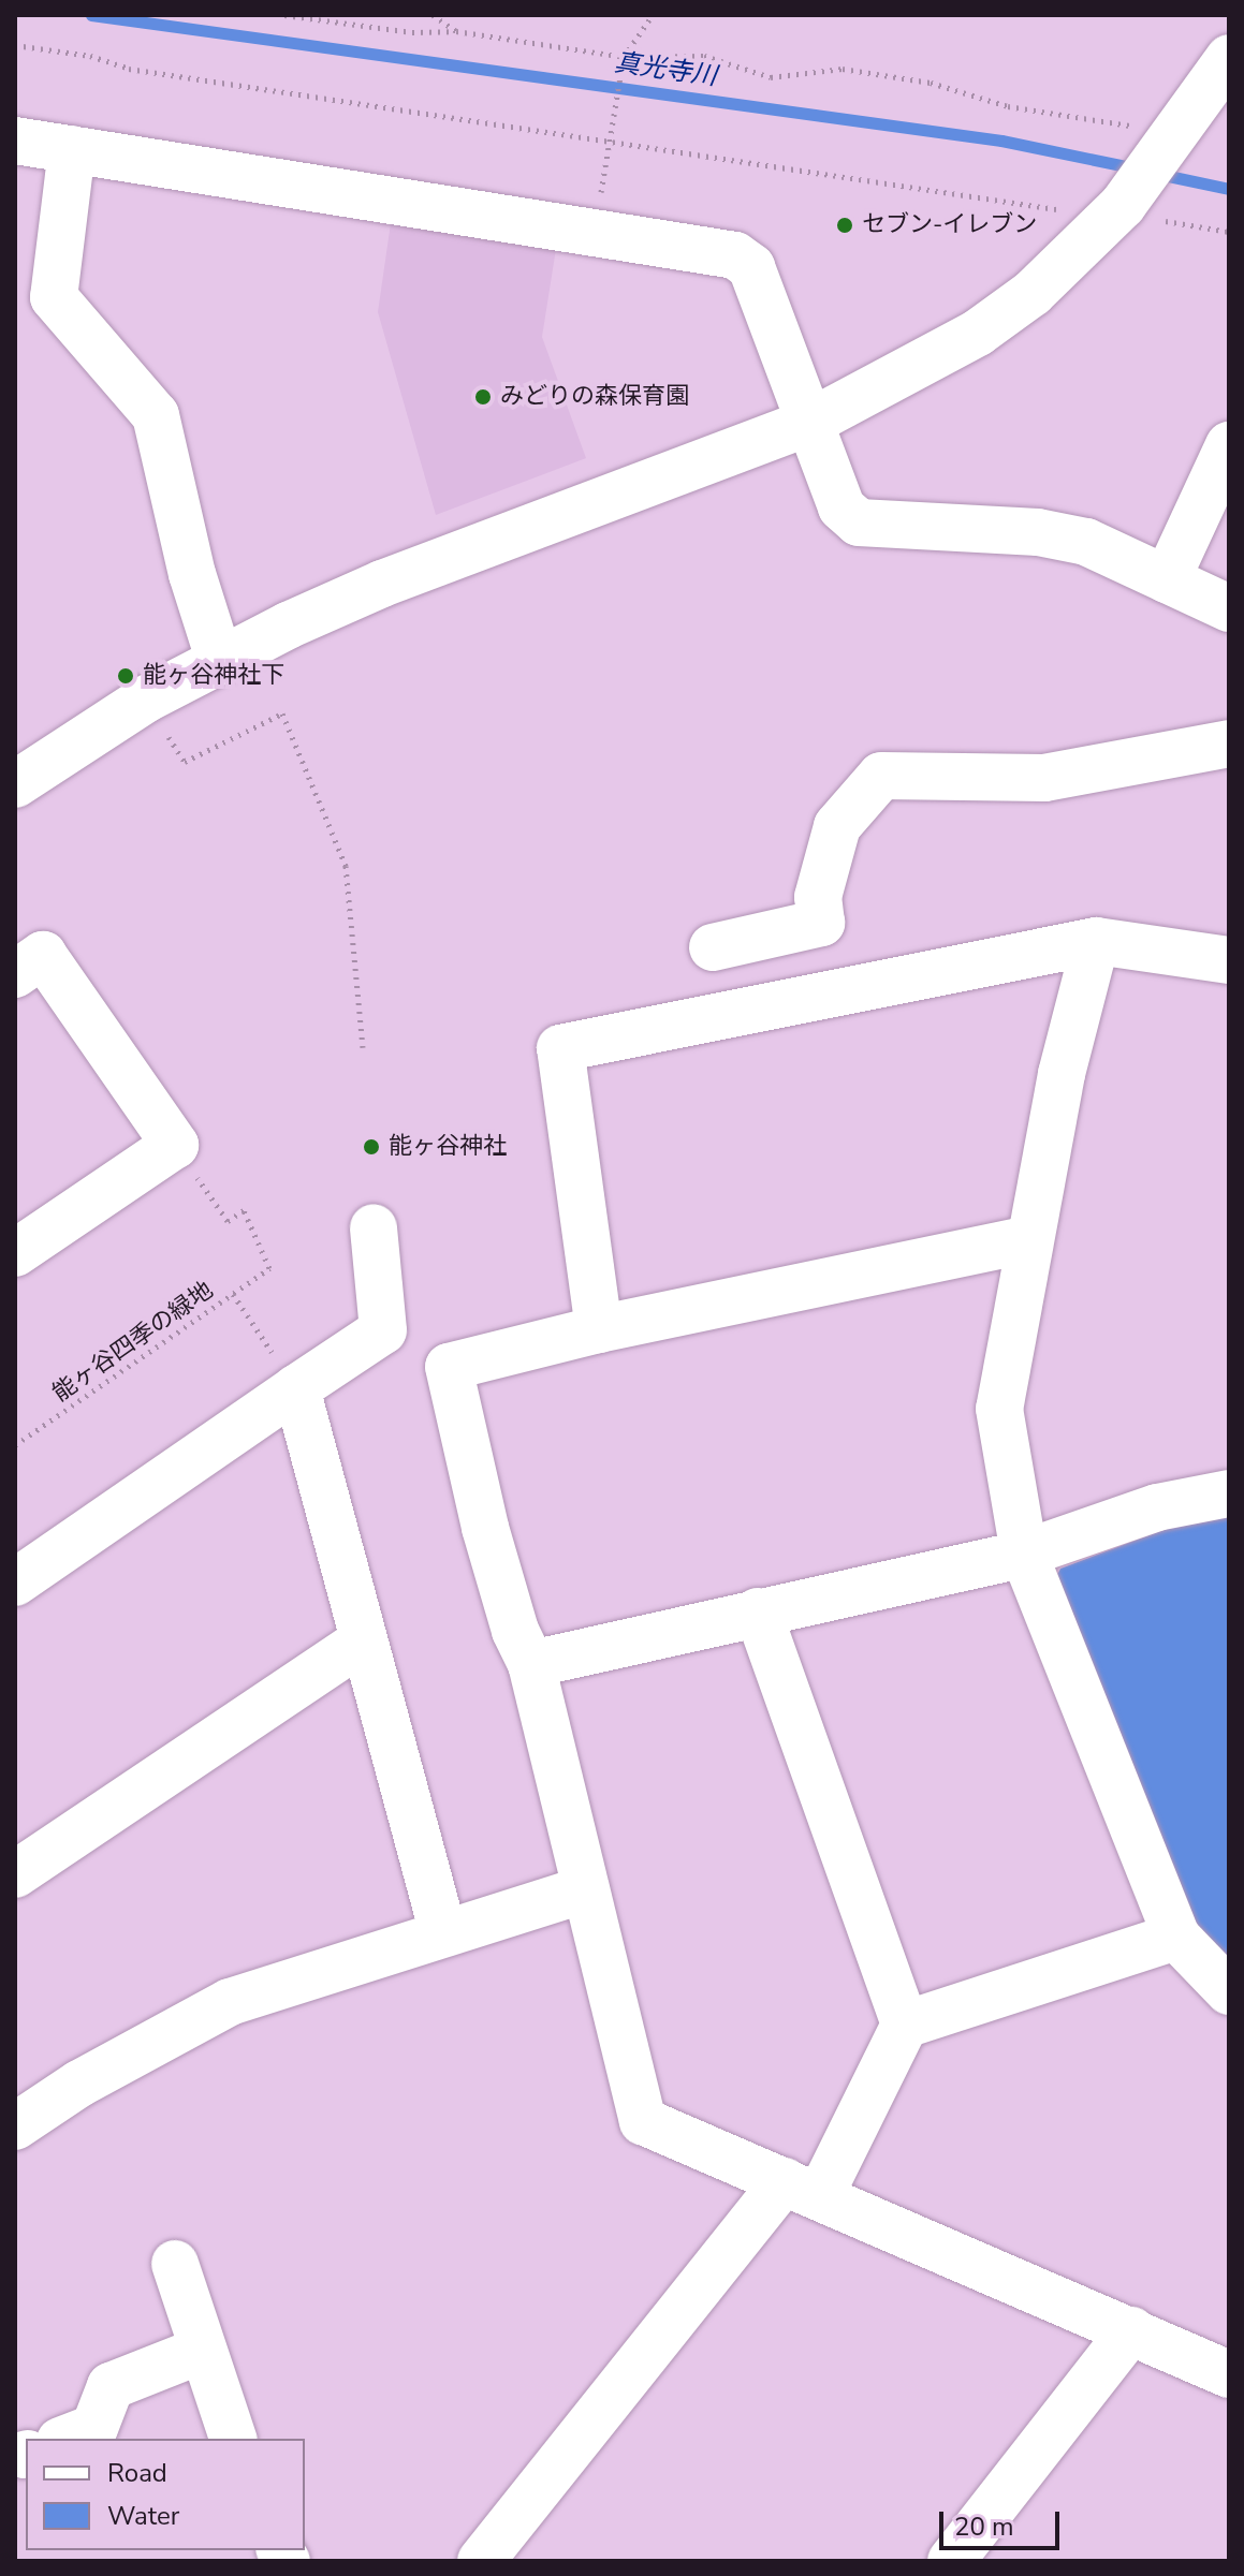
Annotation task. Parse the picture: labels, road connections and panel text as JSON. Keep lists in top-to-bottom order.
{
  "streets": {
    "path": ["能ヶ谷四季の緑地"]
  },
  "water": ["真光寺川"],
  "places": [
    "セブン-イレブン",
    "みどりの森保育園",
    "能ヶ谷神社下",
    "能ヶ谷神社"
  ],
  "legend": ["Road", "Water"],
  "scale_bar": "20 m"
}
